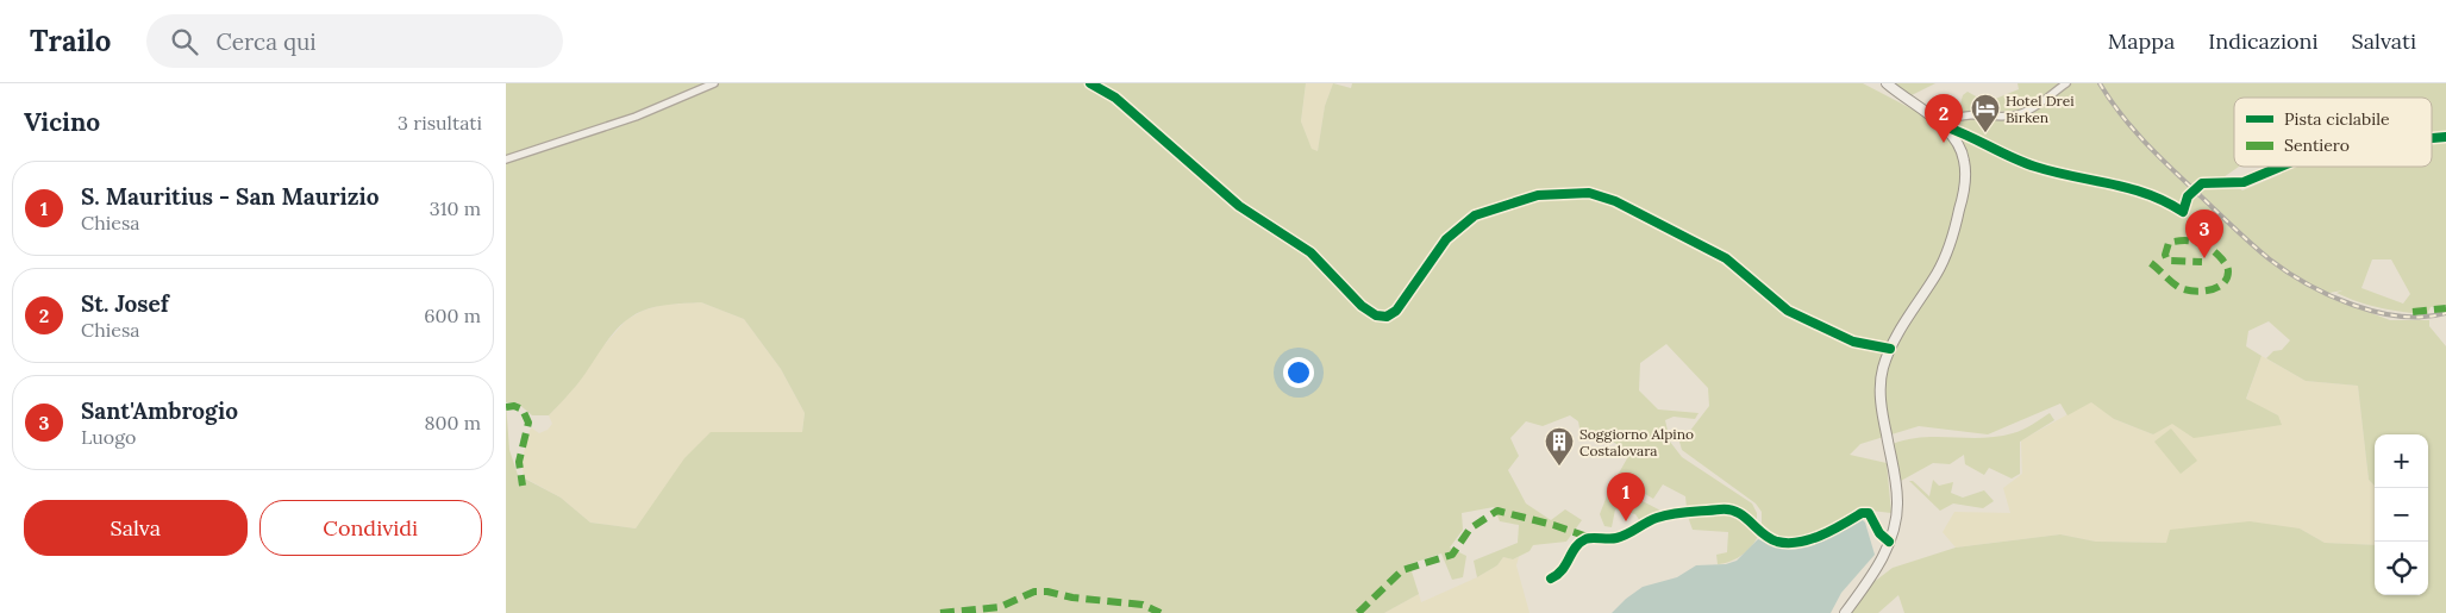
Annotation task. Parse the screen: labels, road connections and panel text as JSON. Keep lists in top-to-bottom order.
{
  "places": {
    "hotel": ["Hotel Drei Birken"],
    "building": ["Soggiorno Alpino Costalovara"]
  },
  "legend": ["Pista ciclabile", "Sentiero"],
  "page": {
    "header": "Trailo",
    "search": "Cerca qui",
    "nav": ["Mappa", "Indicazioni", "Salvati"],
    "heading": ["Vicino", "3 risultati"],
    "pins": ["2", "3", "1"],
    "list": [
      {
        "mark": "1",
        "name": "S. Mauritius - San Maurizio",
        "note": "Chiesa",
        "value": "310 m"
      },
      {
        "mark": "2",
        "name": "St. Josef",
        "note": "Chiesa",
        "value": "600 m"
      },
      {
        "mark": "3",
        "name": "Sant'Ambrogio",
        "note": "Luogo",
        "value": "800 m"
      }
    ],
    "map_buttons": ["+", "−"],
    "buttons": ["Salva", "Condividi"]
  }
}
